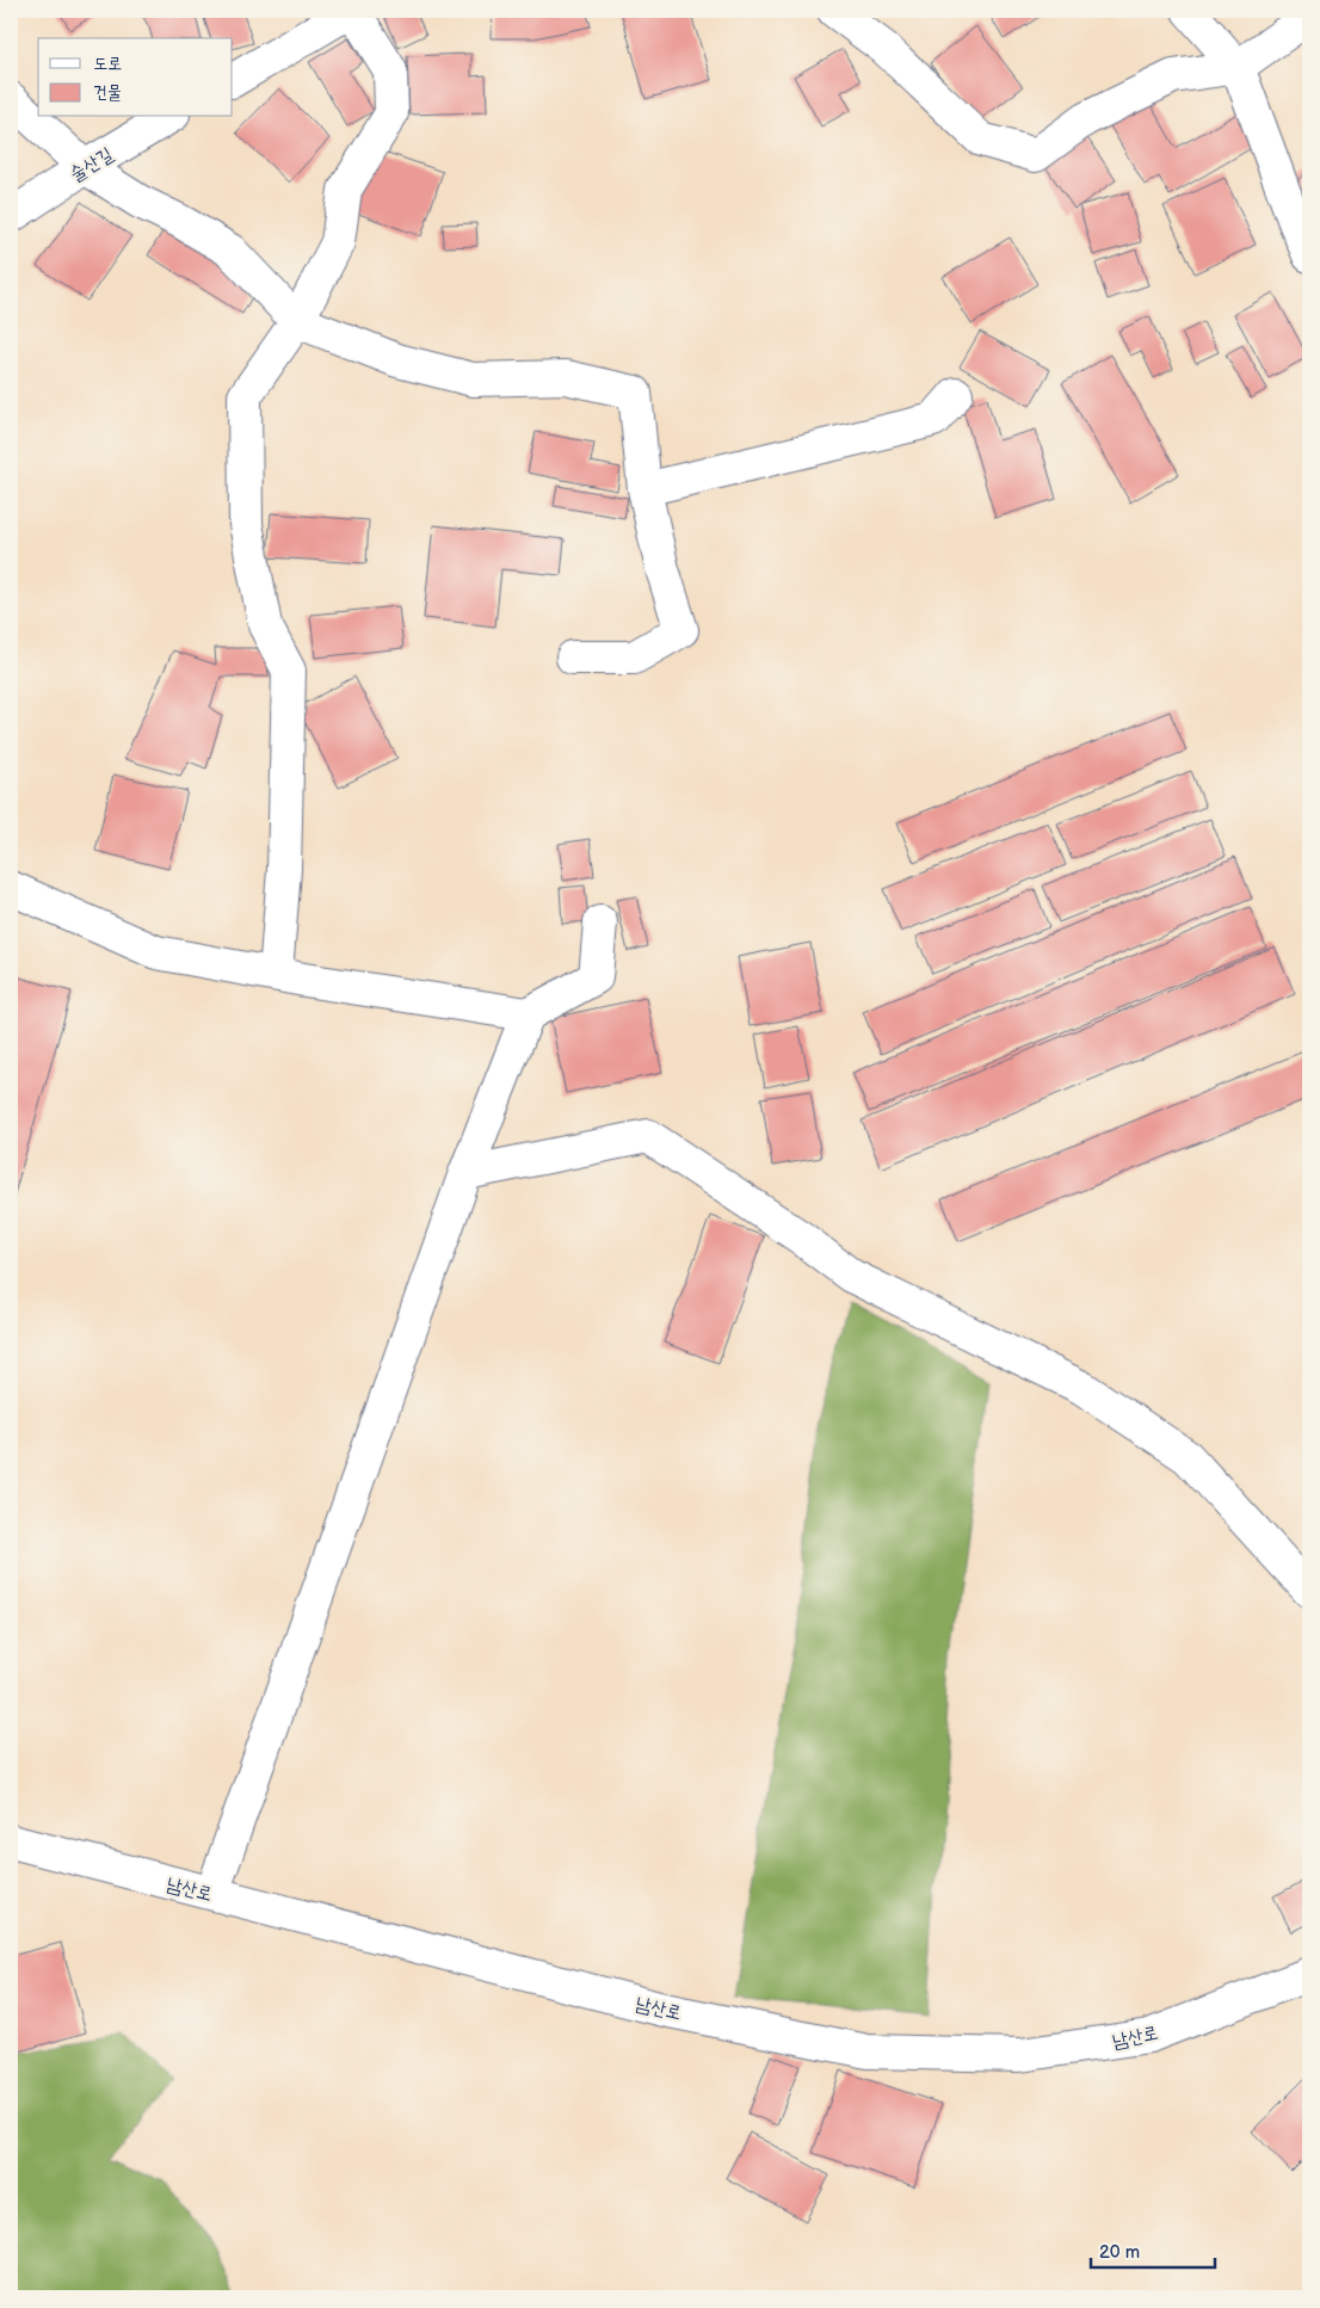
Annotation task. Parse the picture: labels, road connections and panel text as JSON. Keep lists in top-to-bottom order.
{
  "streets": {
    "street": ["술산길", "남산로"]
  },
  "legend": ["도로", "건물"],
  "scale_bar": "20 m"
}
